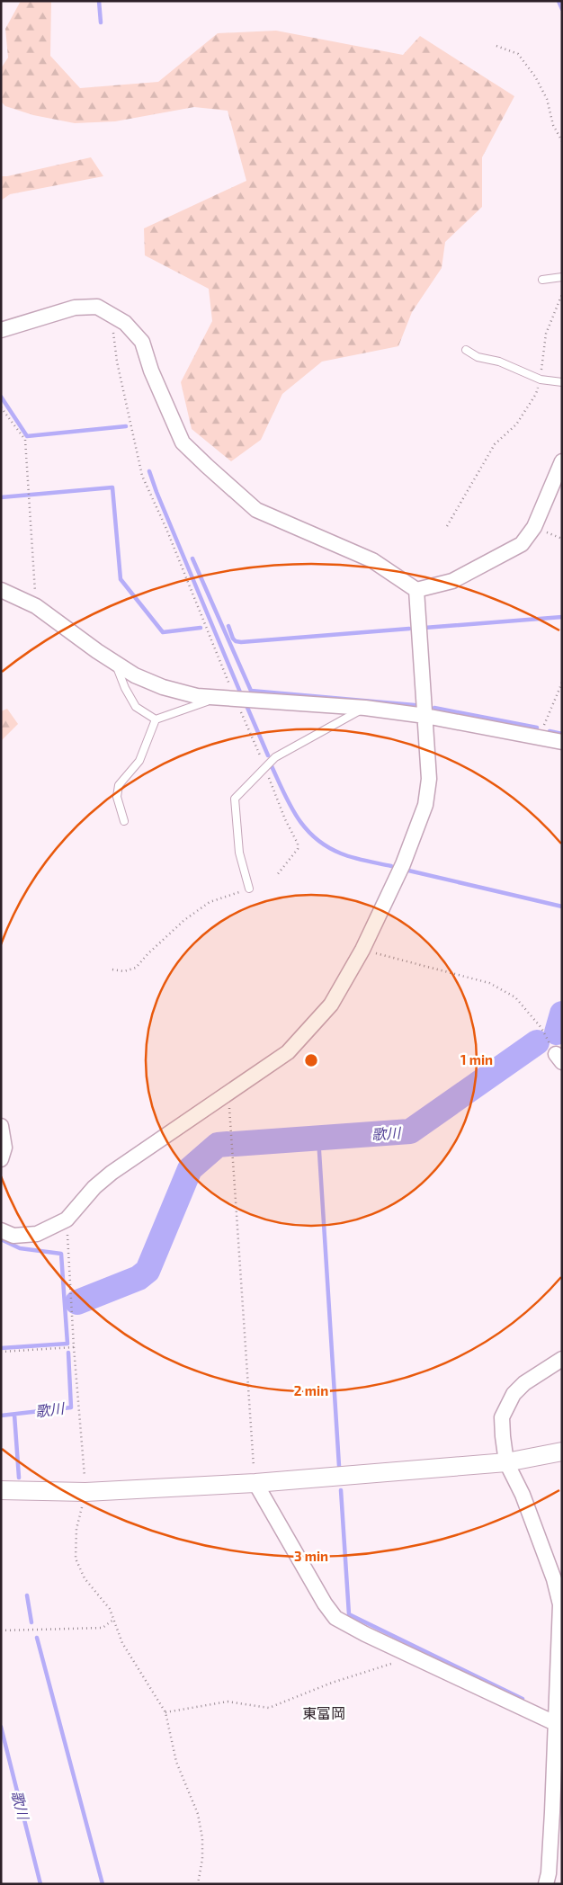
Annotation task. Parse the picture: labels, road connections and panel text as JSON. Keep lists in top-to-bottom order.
{
  "districts": ["東富岡"],
  "water": ["歌川"],
  "rings": ["1 min", "2 min", "3 min"]
}
